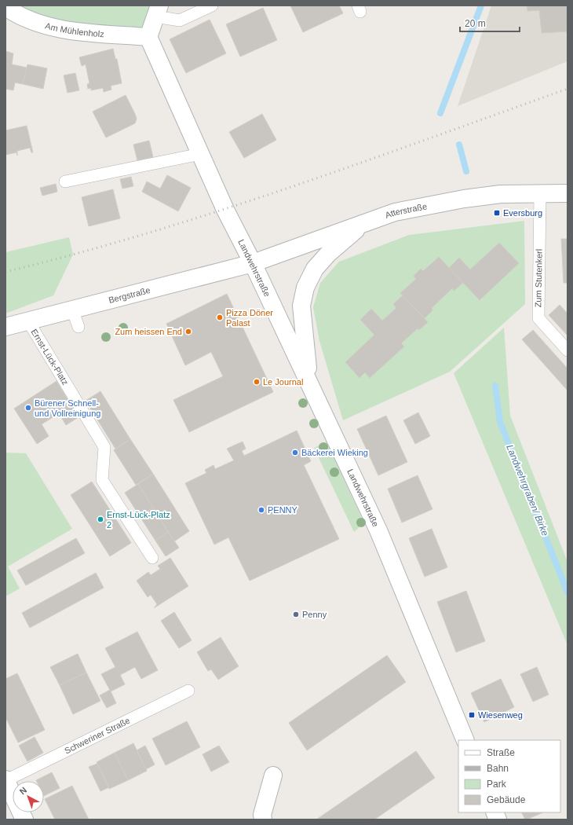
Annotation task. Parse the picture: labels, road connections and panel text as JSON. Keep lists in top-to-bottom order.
{
  "streets": {
    "street": [
      "Am Mühlenholz",
      "Atterstraße",
      "Landwehrstraße",
      "Bergstraße"
    ],
    "lane": ["Zum Stutenkerl", "Ernst-Lück-Platz", "Schweriner Straße"]
  },
  "crossings": [
    ["Am Mühlenholz", "Landwehrstraße"],
    ["Atterstraße", "Landwehrstraße"],
    ["Atterstraße", "Zum Stutenkerl"],
    ["Atterstraße", "Bergstraße"],
    ["Landwehrstraße", "Bergstraße"],
    ["Bergstraße", "Ernst-Lück-Platz"]
  ],
  "water": ["Landwehrgraben/ Birke"],
  "places": {
    "transit": ["Eversburg", "Wiesenweg"],
    "other": [
      "Pizza Döner Palast",
      "Zum heissen End",
      "Le Journal",
      "Bürener Schnell- und Vollreinigung",
      "Bäckerei Wieking",
      "PENNY",
      "Ernst-Lück-Platz 2",
      "Penny"
    ]
  },
  "legend": [
    "Straße",
    "Bahn",
    "Park",
    "Gebäude"
  ],
  "scale_bar": "20 m",
  "north": "top left"
}
